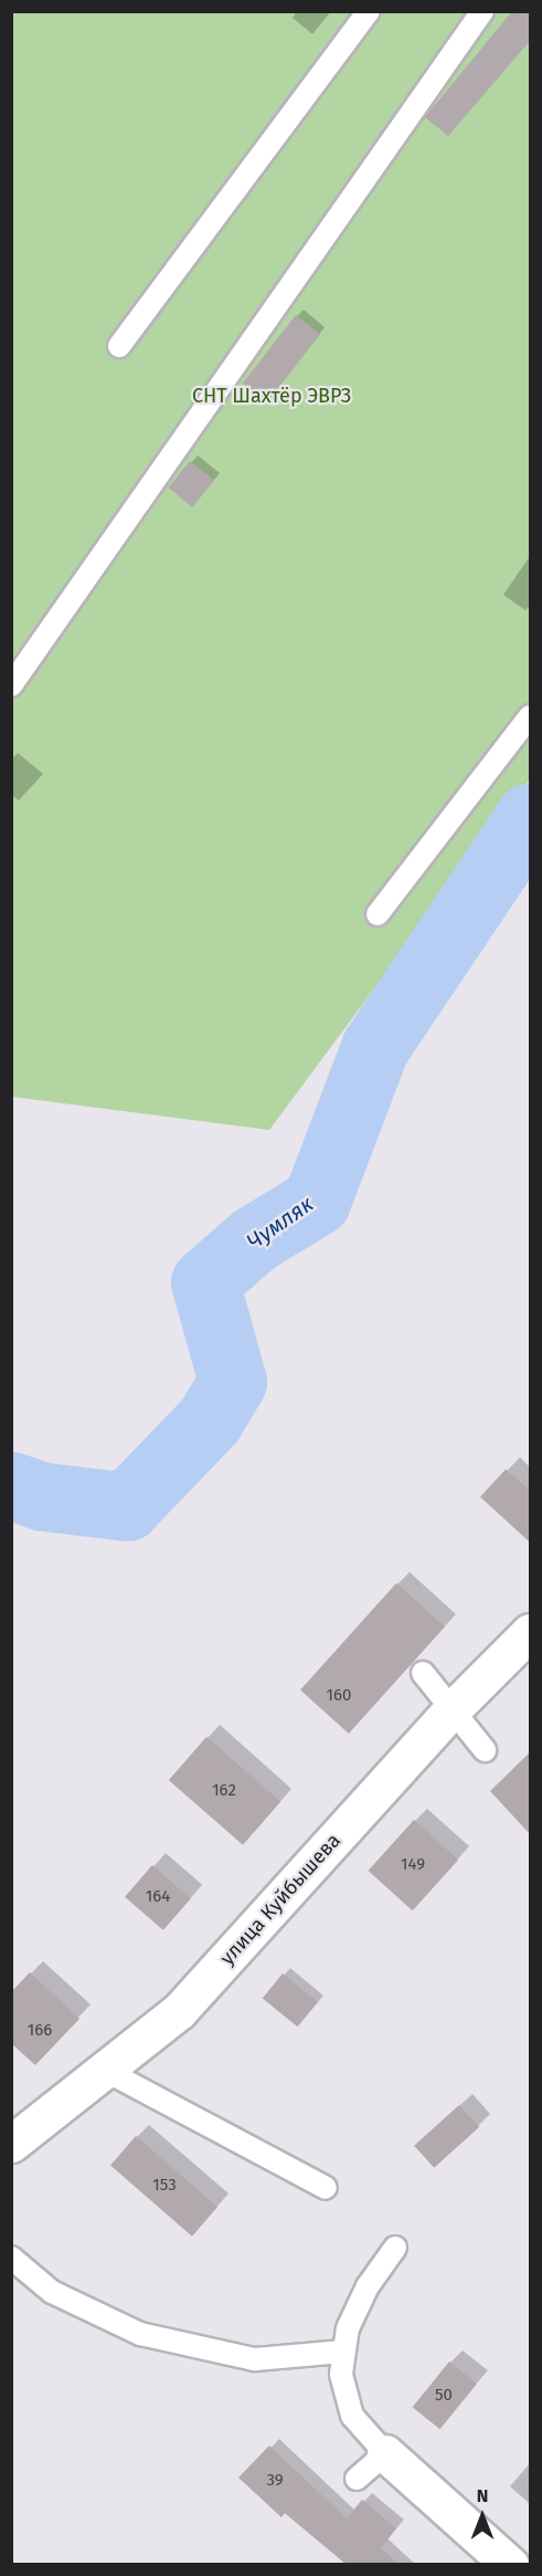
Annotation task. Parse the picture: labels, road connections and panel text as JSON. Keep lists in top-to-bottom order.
{
  "streets": {
    "street": ["улица Куйбышева"]
  },
  "water": ["Чумляк"],
  "parks": ["СНТ Шахтёр ЭВРЗ"],
  "house_numbers": [
    "160",
    "162",
    "149",
    "164",
    "166",
    "153",
    "50",
    "39"
  ],
  "north": "top"
}
